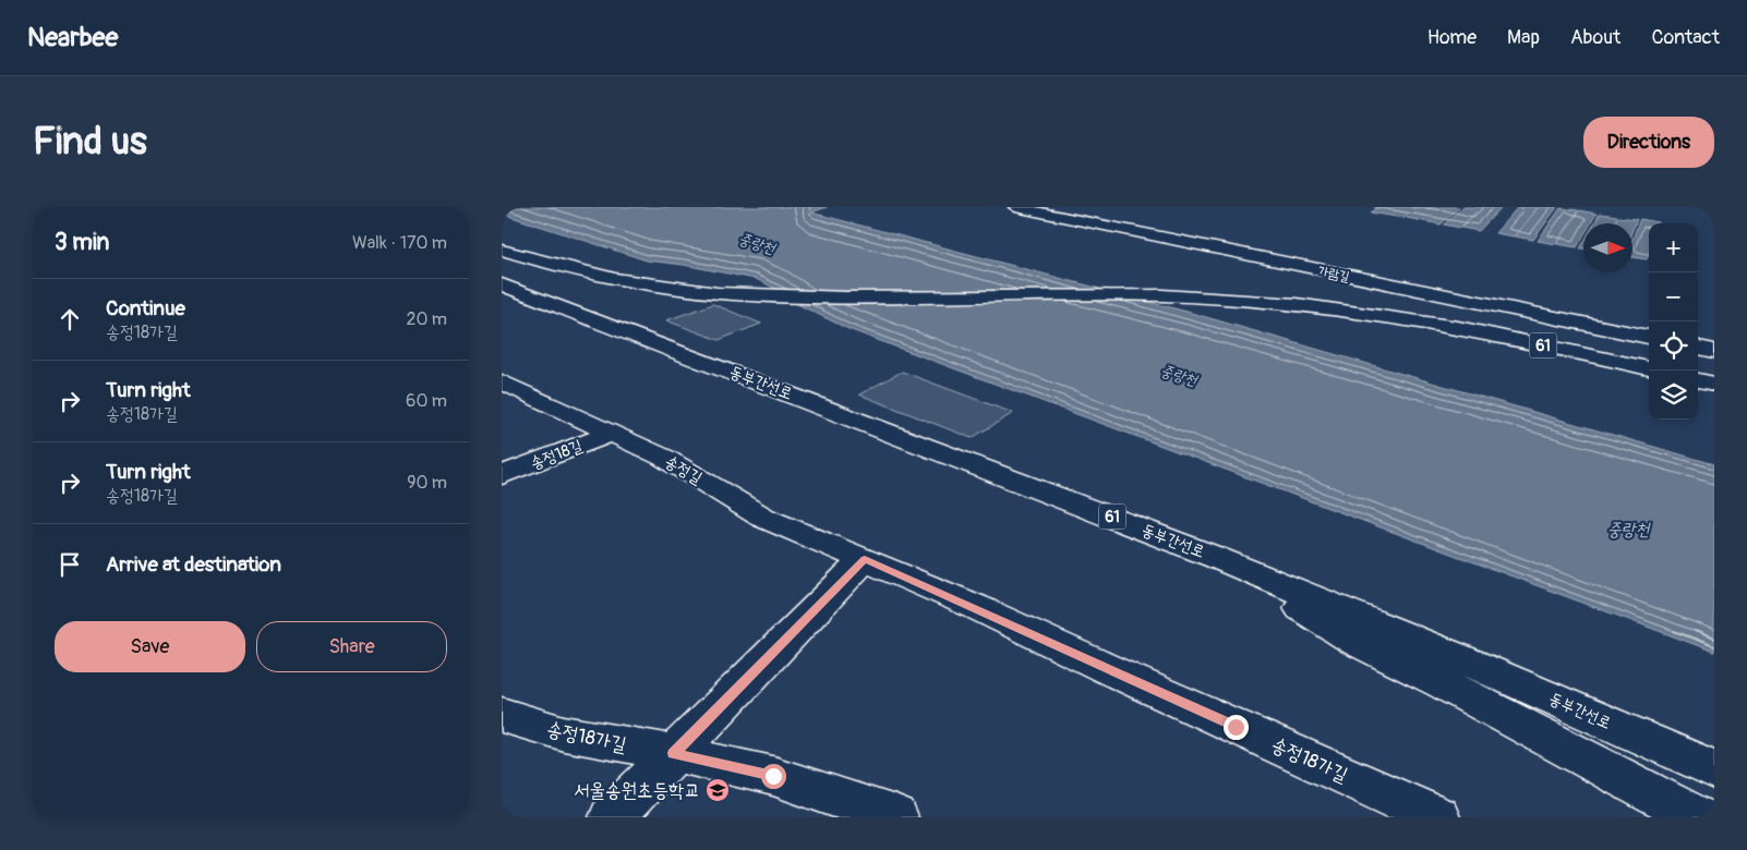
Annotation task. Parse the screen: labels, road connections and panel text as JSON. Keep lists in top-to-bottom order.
{
  "streets": {
    "main road": [
      "가람길",
      "61",
      "동부간선로",
      "송정18길",
      "송정길",
      "송정18가길"
    ]
  },
  "crossings": [
    ["송정18길", "송정길"],
    ["송정길", "송정18가길"]
  ],
  "water": ["중랑천"],
  "places": {
    "school or university": ["서울송원초등학교"]
  },
  "north": "right",
  "page": {
    "header": "Nearbee",
    "nav": [
      "Home",
      "Map",
      "About",
      "Contact"
    ],
    "buttons": [
      "Directions",
      ["Save", "Share"]
    ],
    "title": "Find us",
    "heading": ["3 min", "Walk · 170 m"],
    "map_buttons": ["+", "−"],
    "list": [
      ["Continue", "송정18가길", "20 m"],
      ["Turn right", "송정18가길", "60 m"],
      ["Turn right", "송정18가길", "90 m"],
      "Arrive at destination"
    ]
  }
}
